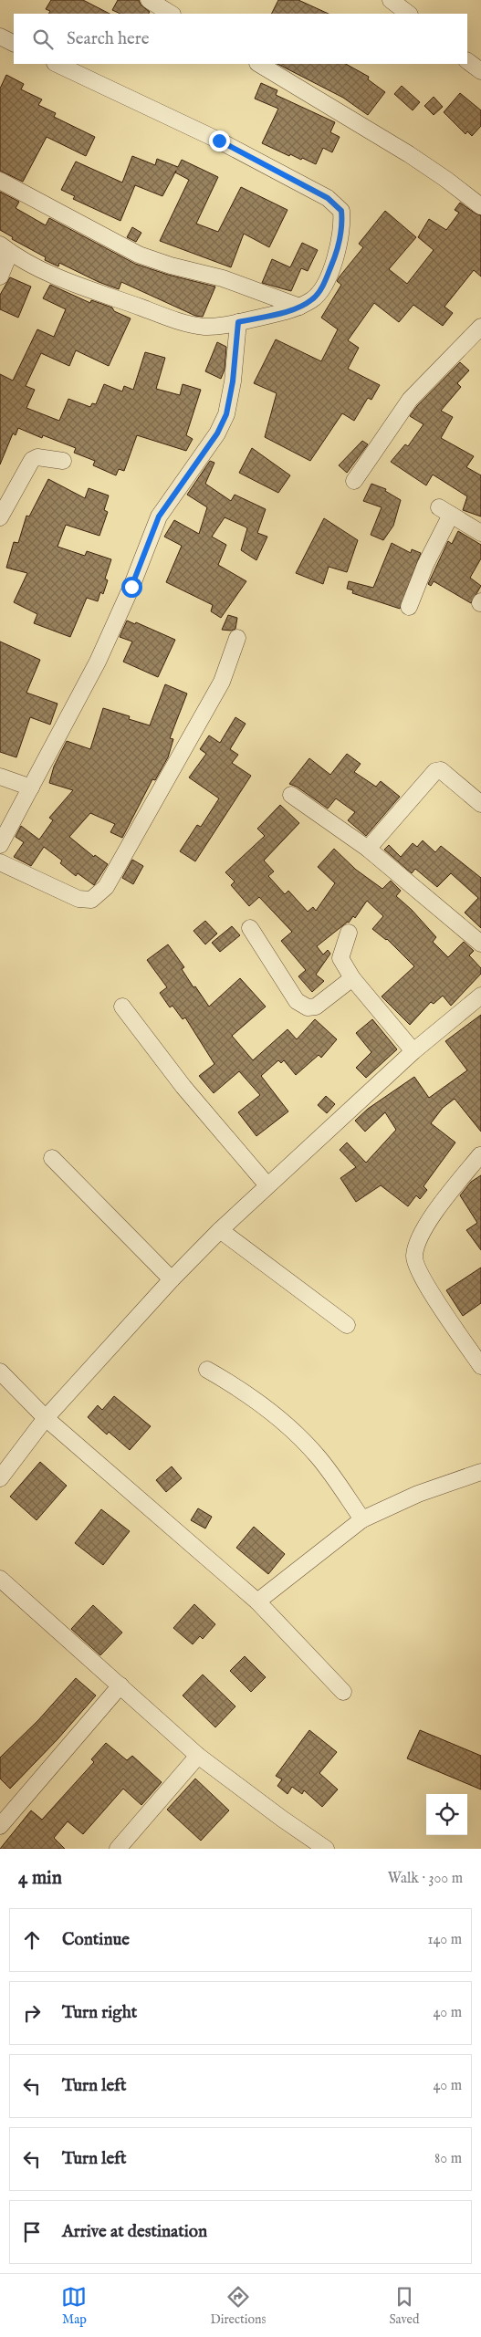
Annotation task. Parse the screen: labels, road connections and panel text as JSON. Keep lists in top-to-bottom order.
{
  "page": {
    "search": "Search here",
    "heading": ["4 min", "Walk · 300 m"],
    "list": [
      ["Continue", "140 m"],
      ["Turn right", "40 m"],
      ["Turn left", "40 m"],
      ["Turn left", "80 m"],
      "Arrive at destination"
    ],
    "nav": ["Map", "Directions", "Saved"]
  }
}
